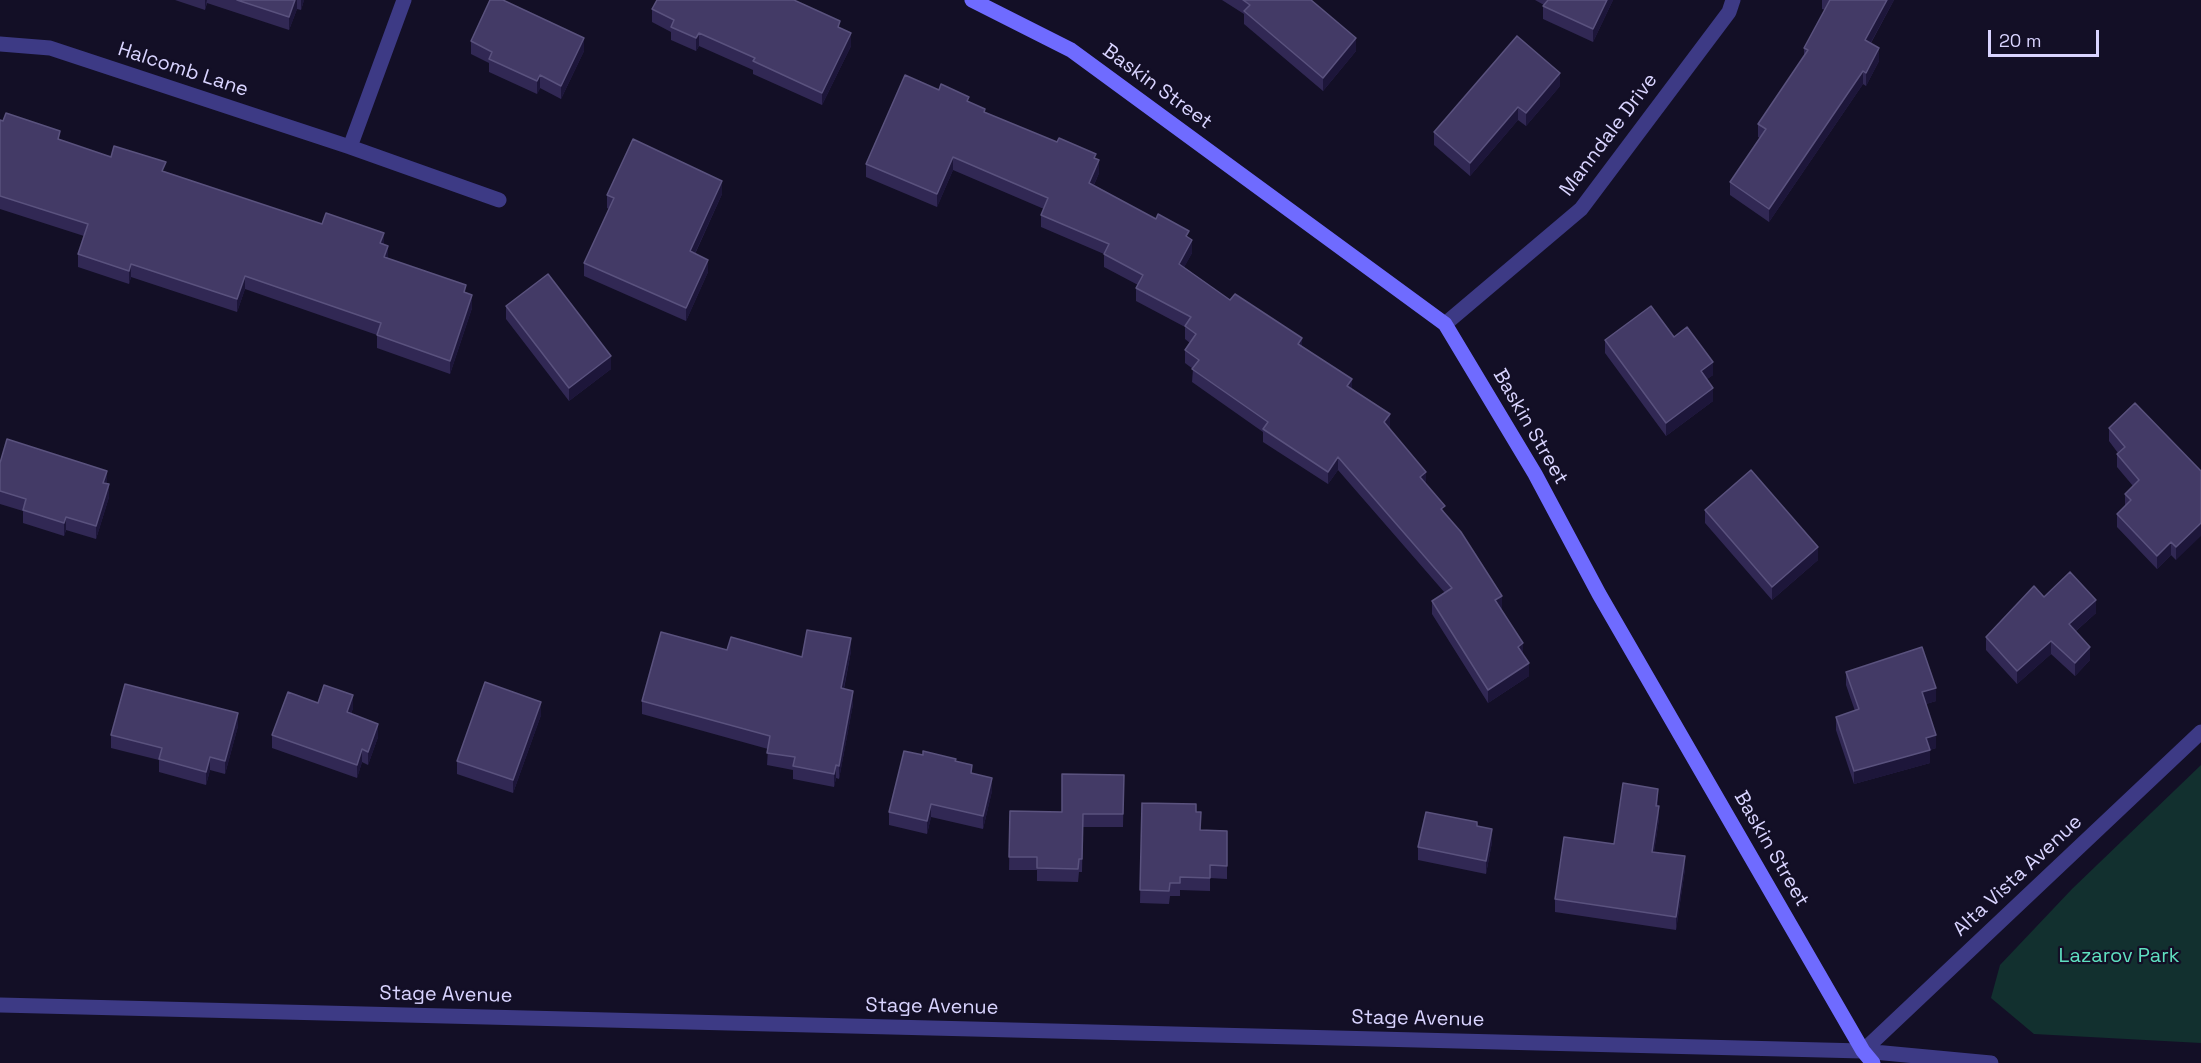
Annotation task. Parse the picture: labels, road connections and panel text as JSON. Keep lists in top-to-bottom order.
{
  "streets": {
    "street": [
      "Halcomb Lane",
      "Baskin Street",
      "Manndale Drive",
      "Alta Vista Avenue",
      "Stage Avenue"
    ]
  },
  "crossings": [
    ["Baskin Street", "Manndale Drive"],
    ["Baskin Street", "Alta Vista Avenue"],
    ["Baskin Street", "Stage Avenue"],
    ["Alta Vista Avenue", "Stage Avenue"]
  ],
  "parks": ["Lazarov Park"],
  "scale_bar": "20 m"
}
